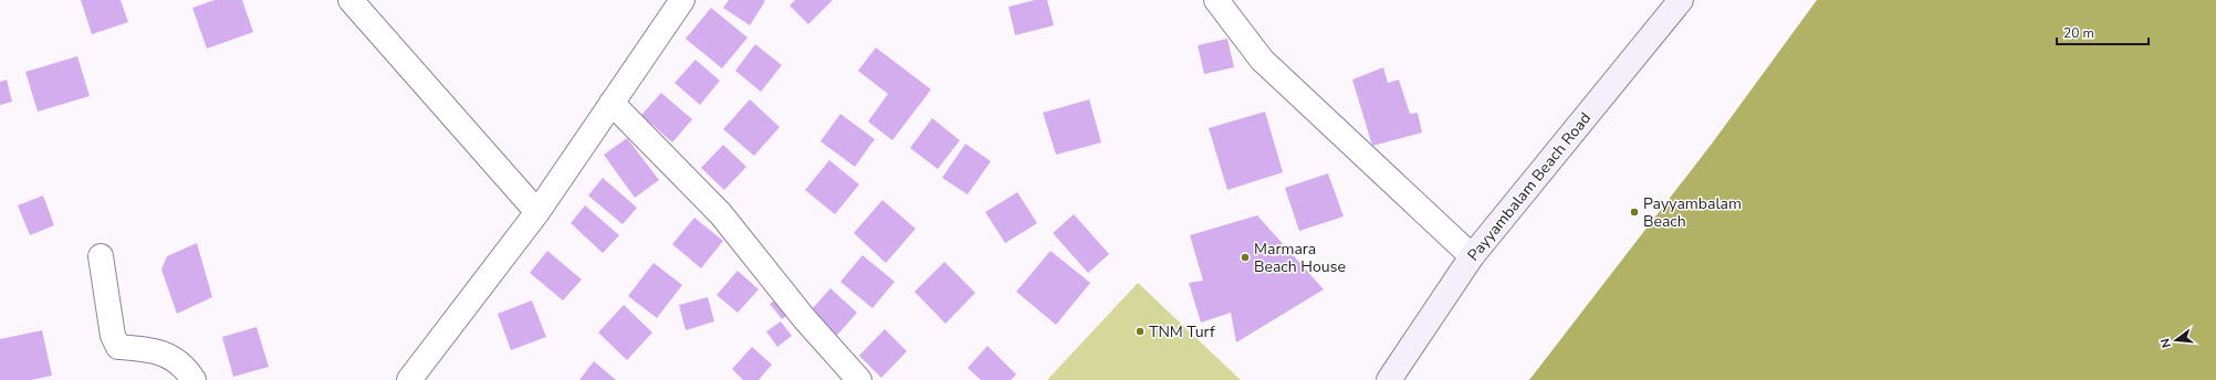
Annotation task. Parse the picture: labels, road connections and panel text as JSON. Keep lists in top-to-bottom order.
{
  "streets": {
    "main road": ["Payyambalam Beach Road"]
  },
  "places": ["Payyambalam Beach", "Marmara Beach House", "TNM Turf"],
  "scale_bar": "20 m",
  "north": "left"
}
